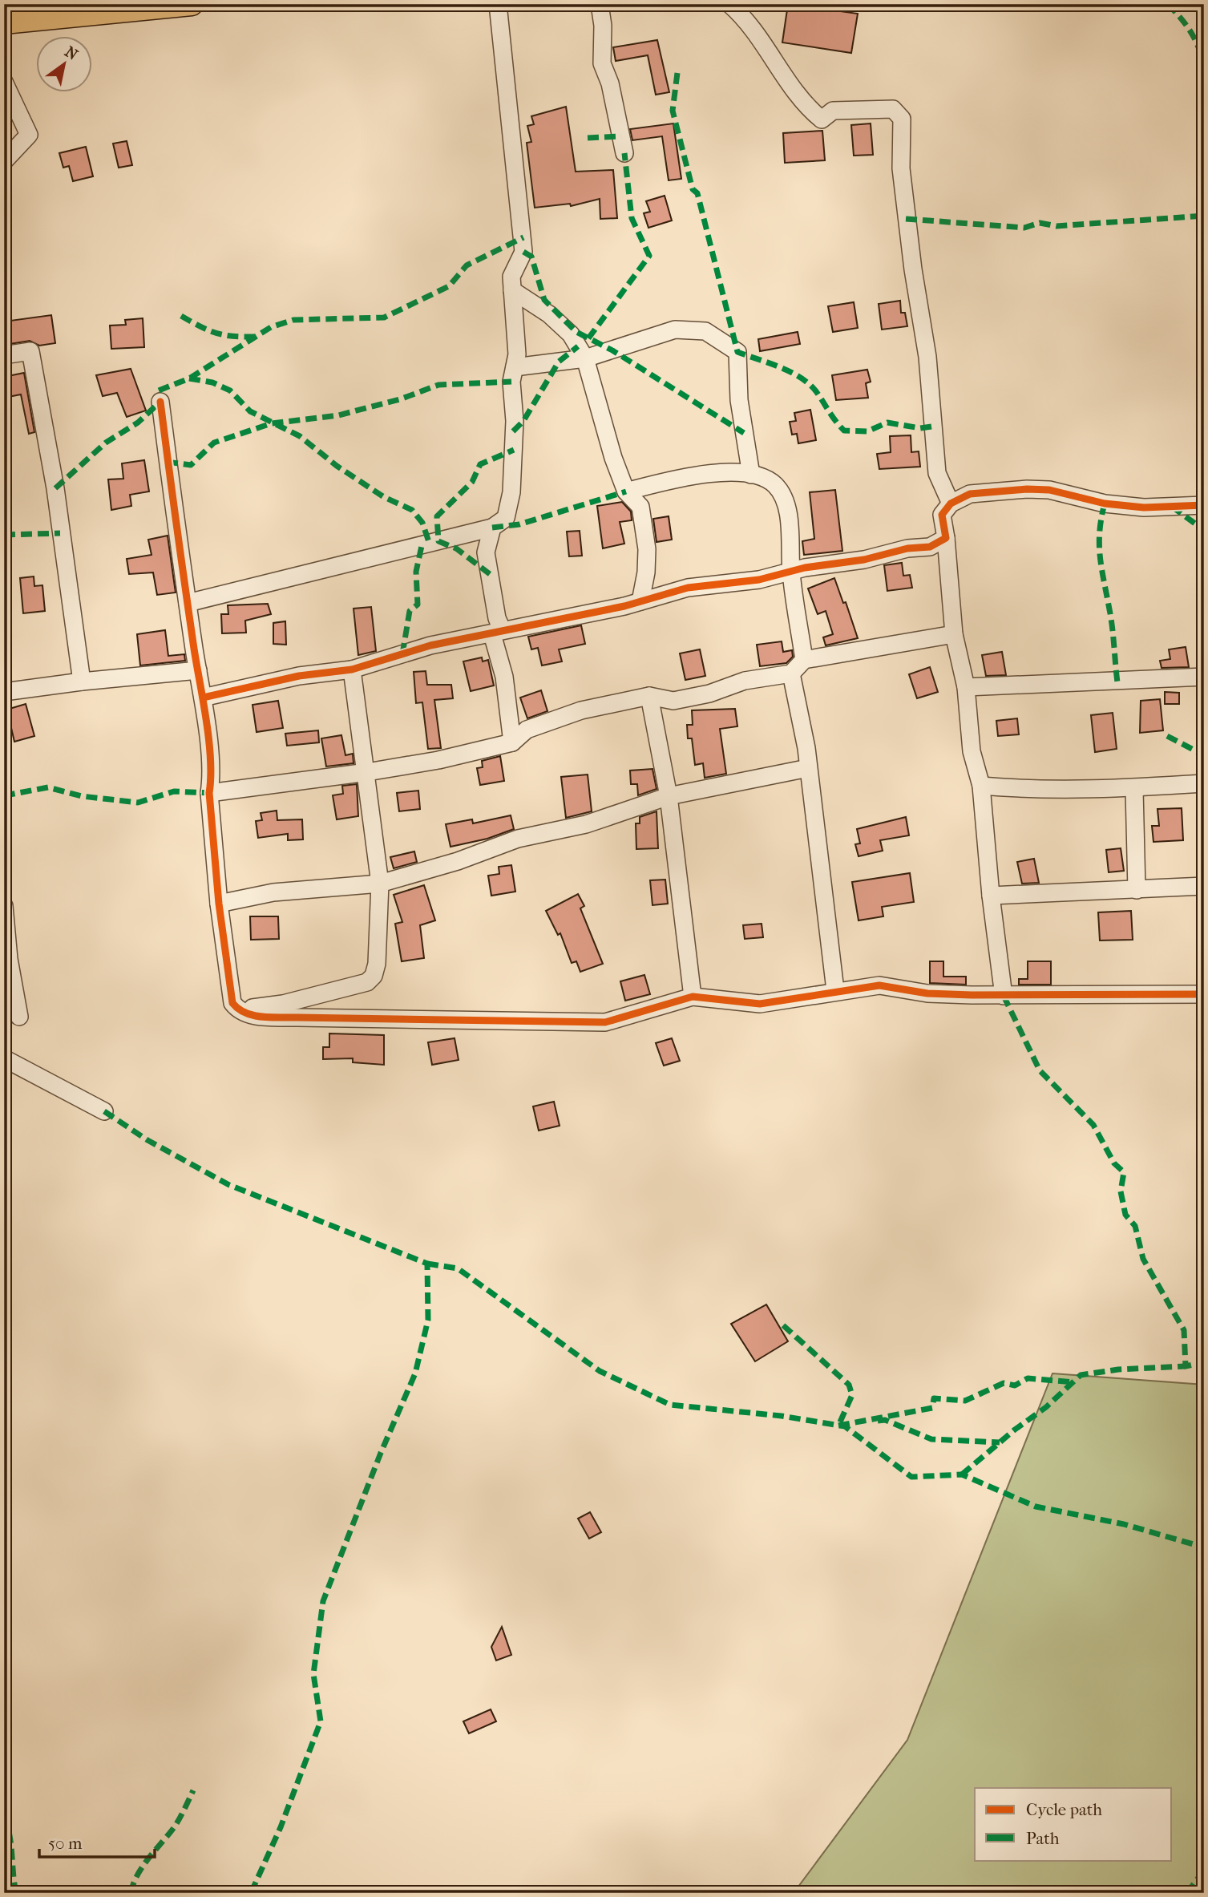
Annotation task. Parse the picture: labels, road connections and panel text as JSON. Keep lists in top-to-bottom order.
{
  "legend": ["Cycle path", "Path"],
  "scale_bar": "50 m",
  "north": "top right"
}
